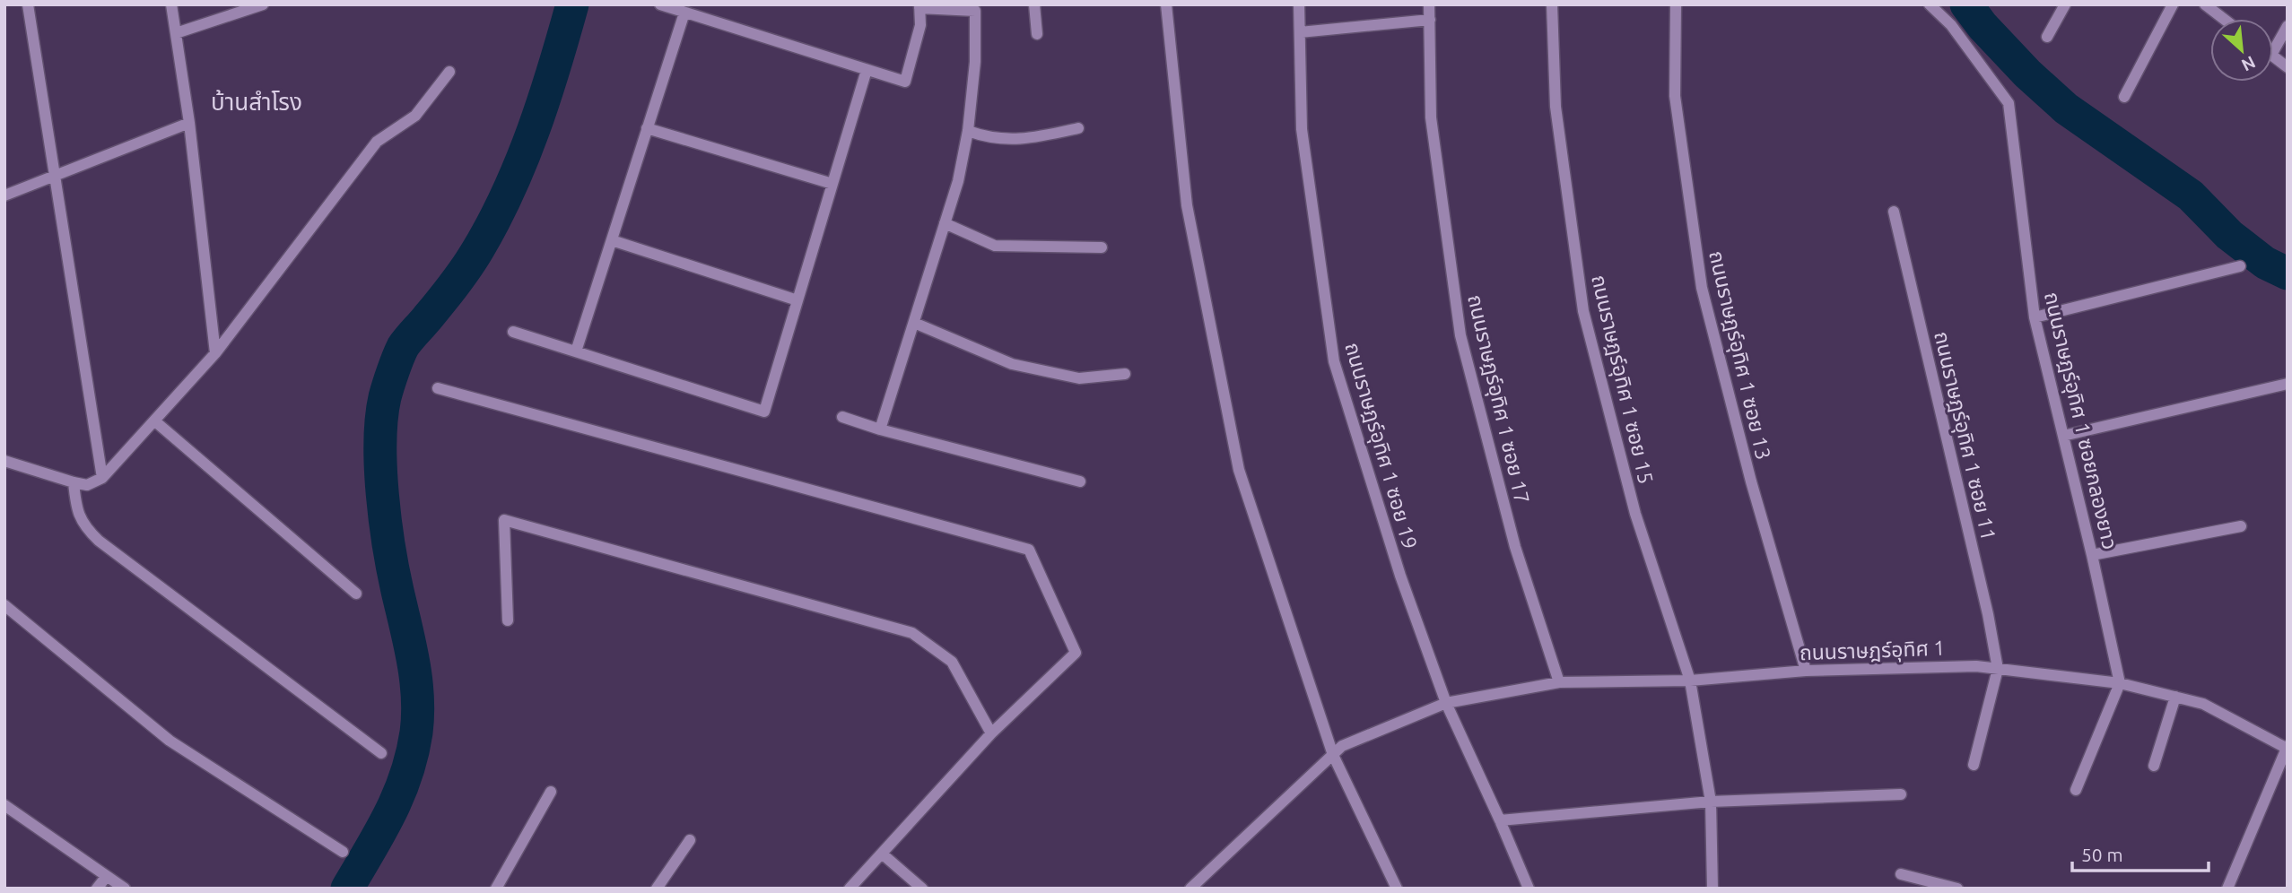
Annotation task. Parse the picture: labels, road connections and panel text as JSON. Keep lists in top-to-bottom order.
{
  "streets": {
    "street": [
      "ถนนราษฎร์อุทิศ 1 ซอย 13",
      "ถนนราษฎร์อุทิศ 1 ซอย 15",
      "ถนนราษฎร์อุทิศ 1 ซอย 17",
      "ถนนราษฎร์อุทิศ 1 ซอยกลองยาว",
      "ถนนราษฎร์อุทิศ 1 ซอย 11",
      "ถนนราษฎร์อุทิศ 1 ซอย 19",
      "ถนนราษฎร์อุทิศ 1"
    ]
  },
  "crossings": [
    ["ถนนราษฎร์อุทิศ 1 ซอย 13", "ถนนราษฎร์อุทิศ 1"],
    ["ถนนราษฎร์อุทิศ 1 ซอย 15", "ถนนราษฎร์อุทิศ 1"],
    ["ถนนราษฎร์อุทิศ 1 ซอย 17", "ถนนราษฎร์อุทิศ 1"],
    ["ถนนราษฎร์อุทิศ 1 ซอยกลองยาว", "ถนนราษฎร์อุทิศ 1"],
    ["ถนนราษฎร์อุทิศ 1 ซอย 11", "ถนนราษฎร์อุทิศ 1"],
    ["ถนนราษฎร์อุทิศ 1 ซอย 19", "ถนนราษฎร์อุทิศ 1"]
  ],
  "districts": ["บ้านสำโรง"],
  "scale_bar": "50 m",
  "north": "bottom right"
}
